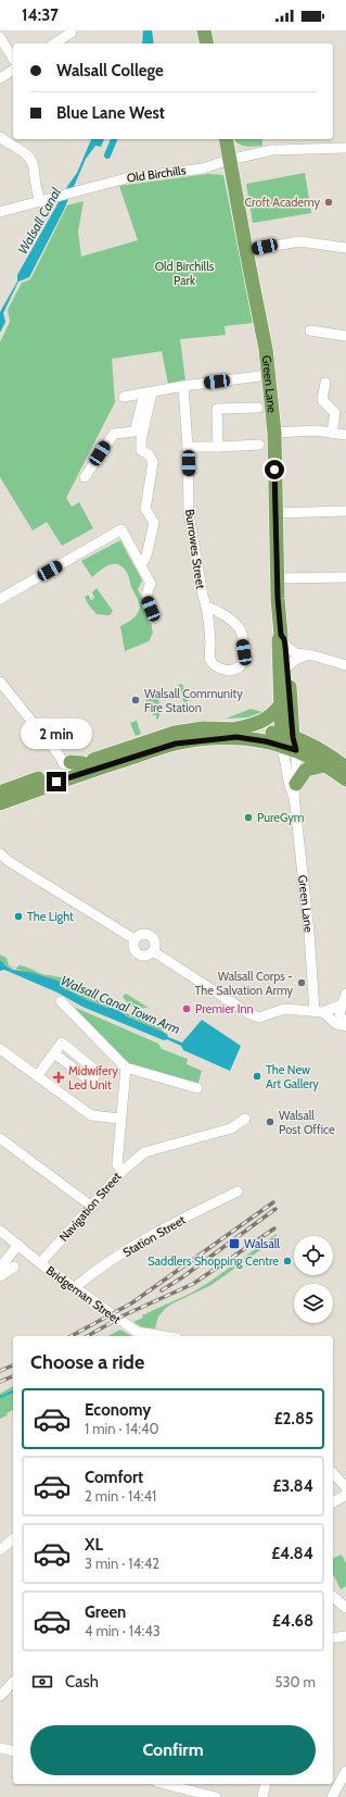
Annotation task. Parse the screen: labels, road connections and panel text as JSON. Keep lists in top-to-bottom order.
{
  "streets": {
    "highway": ["Green Lane"],
    "street": [
      "Old Birchills",
      "Burrowes Street",
      "Navigation Street",
      "Station Street",
      "Bridgeman Street"
    ]
  },
  "crossings": [
    ["Old Birchills", "Green Lane"],
    ["Navigation Street", "Bridgeman Street"],
    ["Station Street", "Bridgeman Street"]
  ],
  "water": ["Walsall Canal", "Walsall Canal Town Arm"],
  "parks": ["Old Birchills Park"],
  "places": {
    "other": [
      "Croft Academy",
      "Walsall Community Fire Station",
      "PureGym",
      "The Light",
      "Walsall Corps - The Salvation Army",
      "Premier Inn",
      "The New Art Gallery",
      "Walsall Post Office",
      "Saddlers Shopping Centre"
    ],
    "health": ["Midwifery Led Unit"],
    "transit": ["Walsall"]
  },
  "page": {
    "status": "14:37",
    "banner": ["Walsall College", "Blue Lane West"],
    "bubble": "2 min",
    "heading": "Choose a ride",
    "list": [
      {
        "name": "Economy",
        "note": "1 min · 14:40",
        "value": "£2.85"
      },
      {
        "name": "Comfort",
        "note": "2 min · 14:41",
        "value": "£3.84"
      },
      {
        "name": "XL",
        "note": "3 min · 14:42",
        "value": "£4.84"
      },
      {
        "name": "Green",
        "note": "4 min · 14:43",
        "value": "£4.68"
      }
    ],
    "pay": ["Cash", "530 m"],
    "buttons": "Confirm"
  }
}
